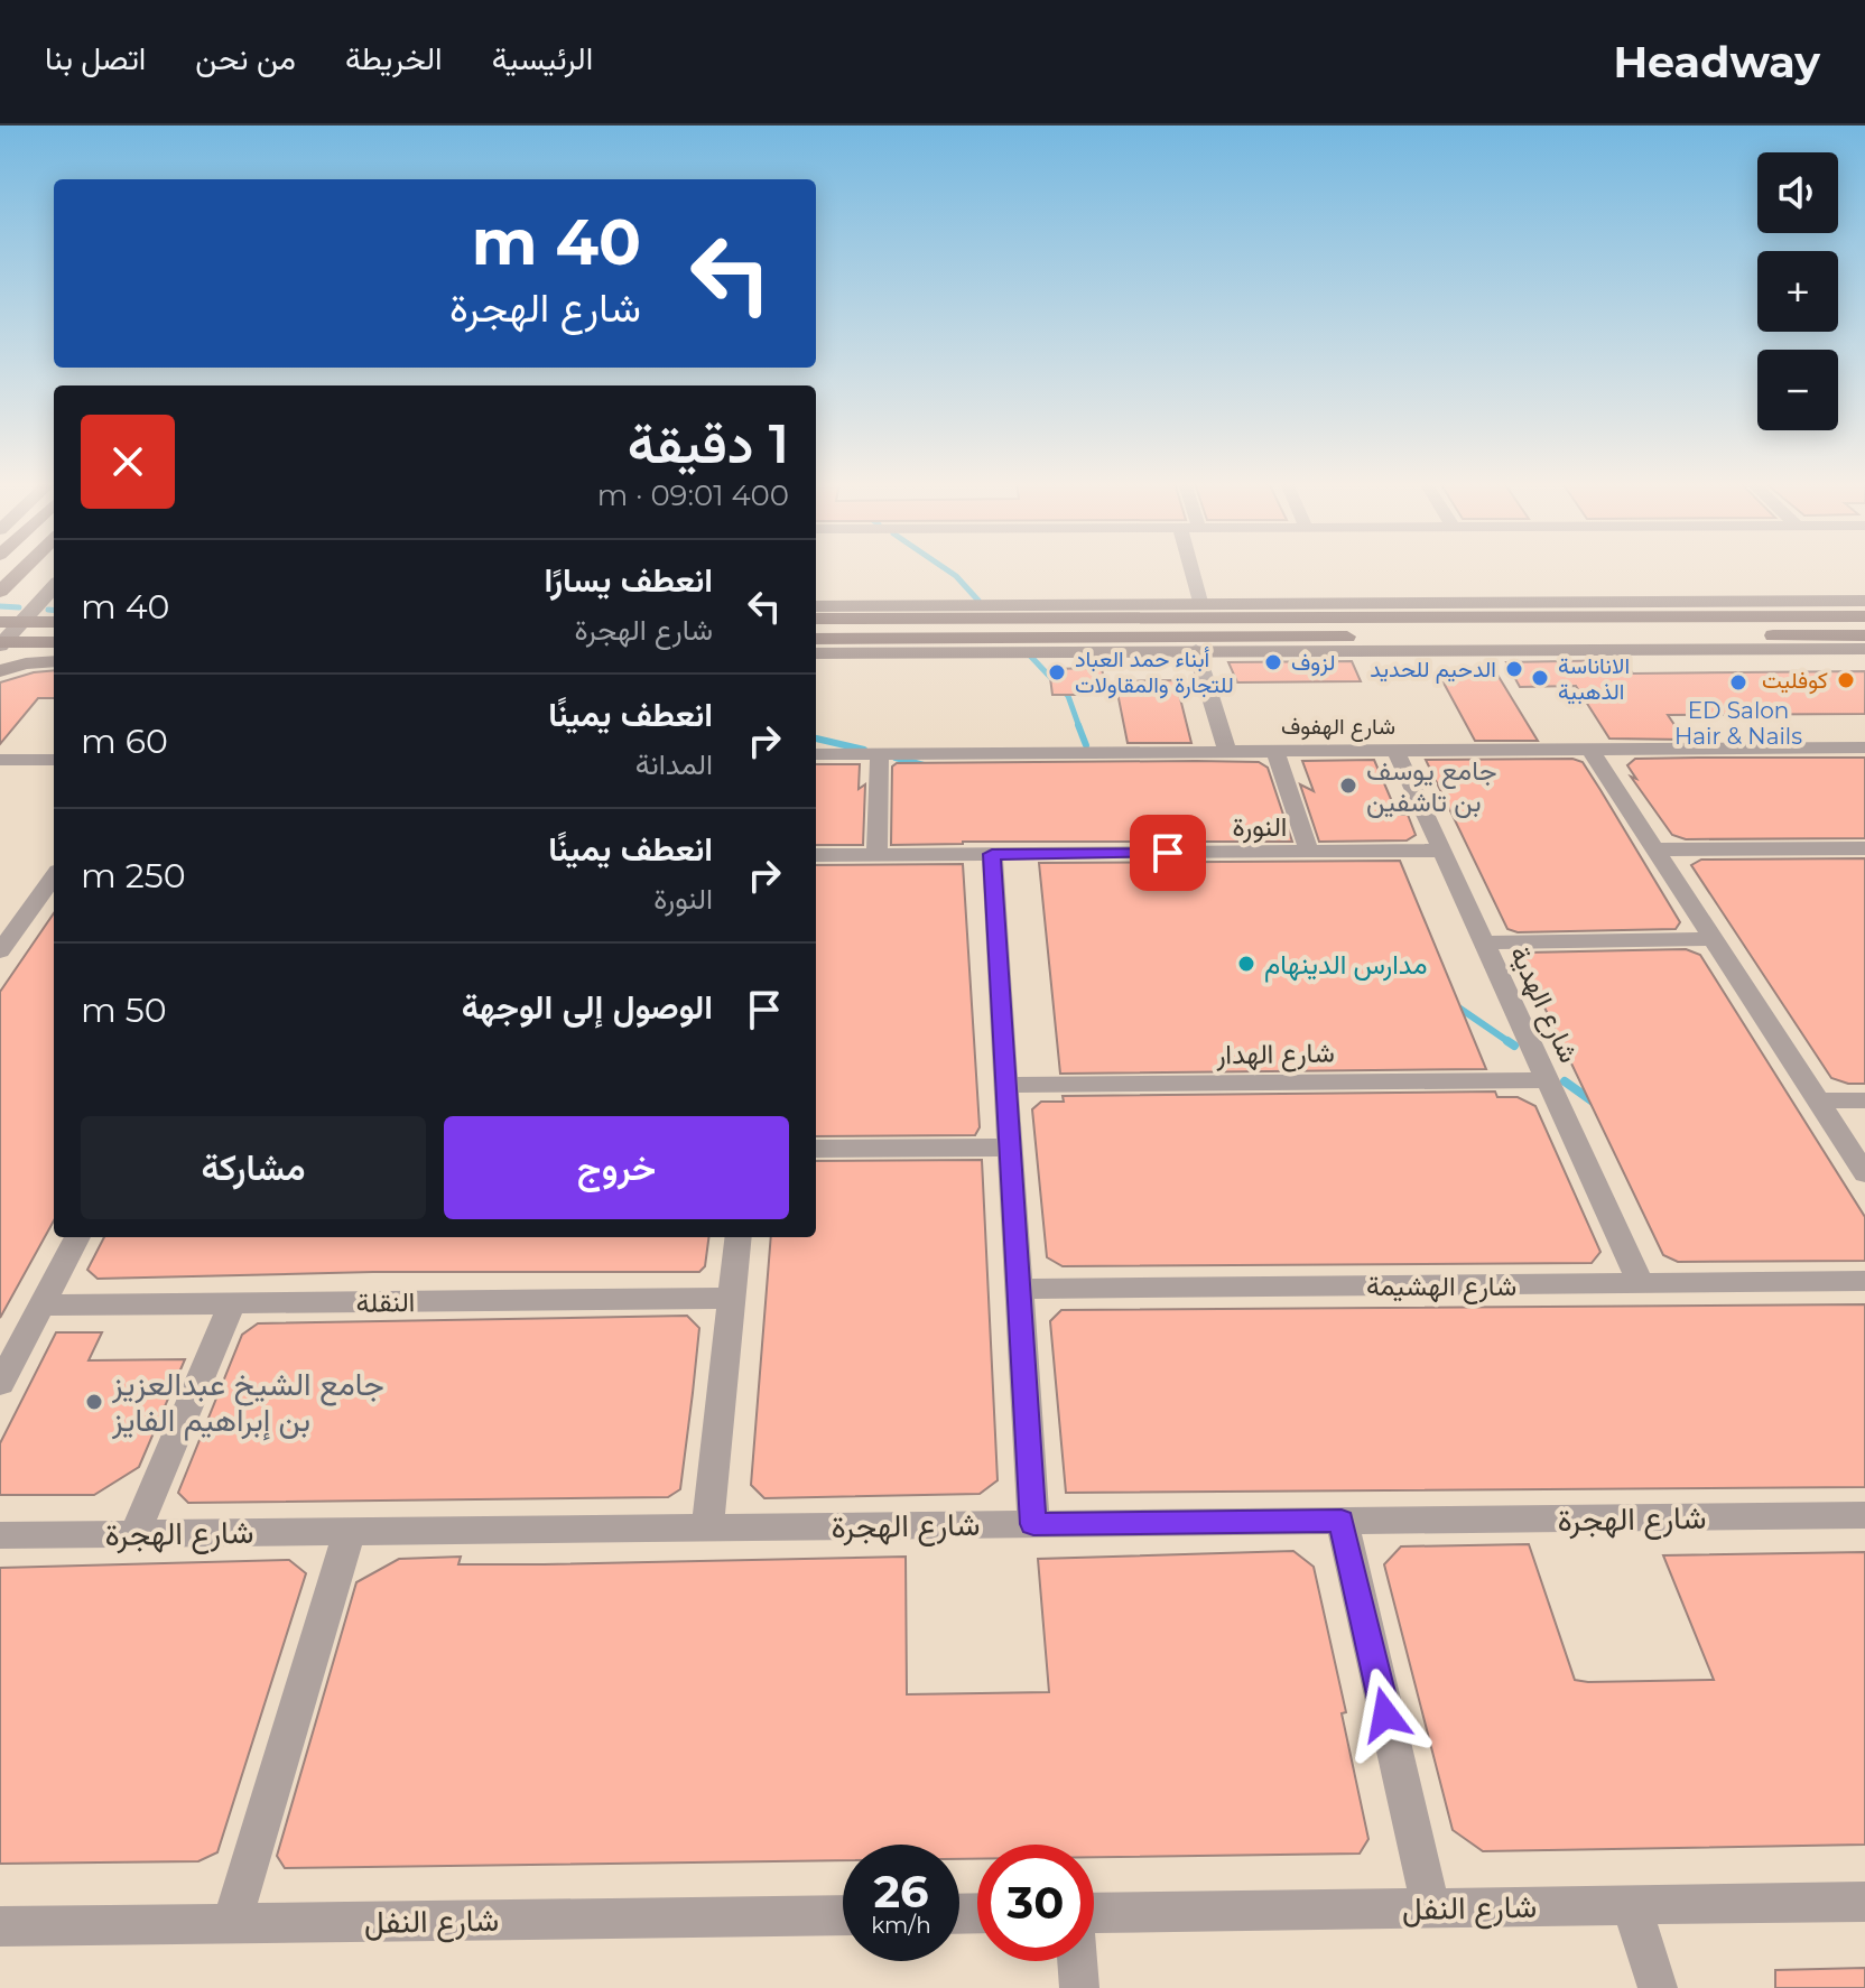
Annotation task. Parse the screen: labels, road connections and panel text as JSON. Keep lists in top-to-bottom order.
{
  "streets": {
    "street": [
      "شارع الهفوف",
      "النورة",
      "شارع الهدية",
      "شارع الهدار",
      "شارع الهشيمة",
      "النقلة",
      "شارع الهجرة",
      "شارع النفل"
    ]
  },
  "crossings": [
    ["شارع الهفوف", "شارع الهدية"],
    ["النورة", "شارع الهدية"],
    ["شارع الهدية", "شارع الهدار"],
    ["شارع الهدية", "شارع الهشيمة"]
  ],
  "places": [
    "لزوف",
    "الدحيم للحديد",
    "أبناء حمد العباد للتجارة والمقاولات",
    "الاناناسة الذهبية",
    "كوفليت",
    "ED Salon Hair & Nails",
    "جامع يوسف بن تاشفين",
    "مدارس الدينهام",
    "جامع الشيخ عبدالعزيز بن إبراهيم الفايز"
  ],
  "page": {
    "header": "Headway",
    "nav": [
      "الرئيسية",
      "الخريطة",
      "من نحن",
      "اتصل بنا"
    ],
    "map_buttons": ["+", "−"],
    "turn": ["40 m", "شارع الهجرة"],
    "heading": ["1 دقيقة", "400 m · 09:01"],
    "list": [
      {
        "name": "انعطف يسارًا",
        "note": "شارع الهجرة",
        "value": "40 m"
      },
      {
        "name": "انعطف يمينًا",
        "note": "المدانة",
        "value": "60 m"
      },
      {
        "name": "انعطف يمينًا",
        "note": "النورة",
        "value": "250 m"
      },
      {
        "name": "الوصول إلى الوجهة",
        "value": "50 m"
      }
    ],
    "buttons": ["خروج", "مشاركة"],
    "speed": "26 km/h",
    "limit": "30"
  }
}
